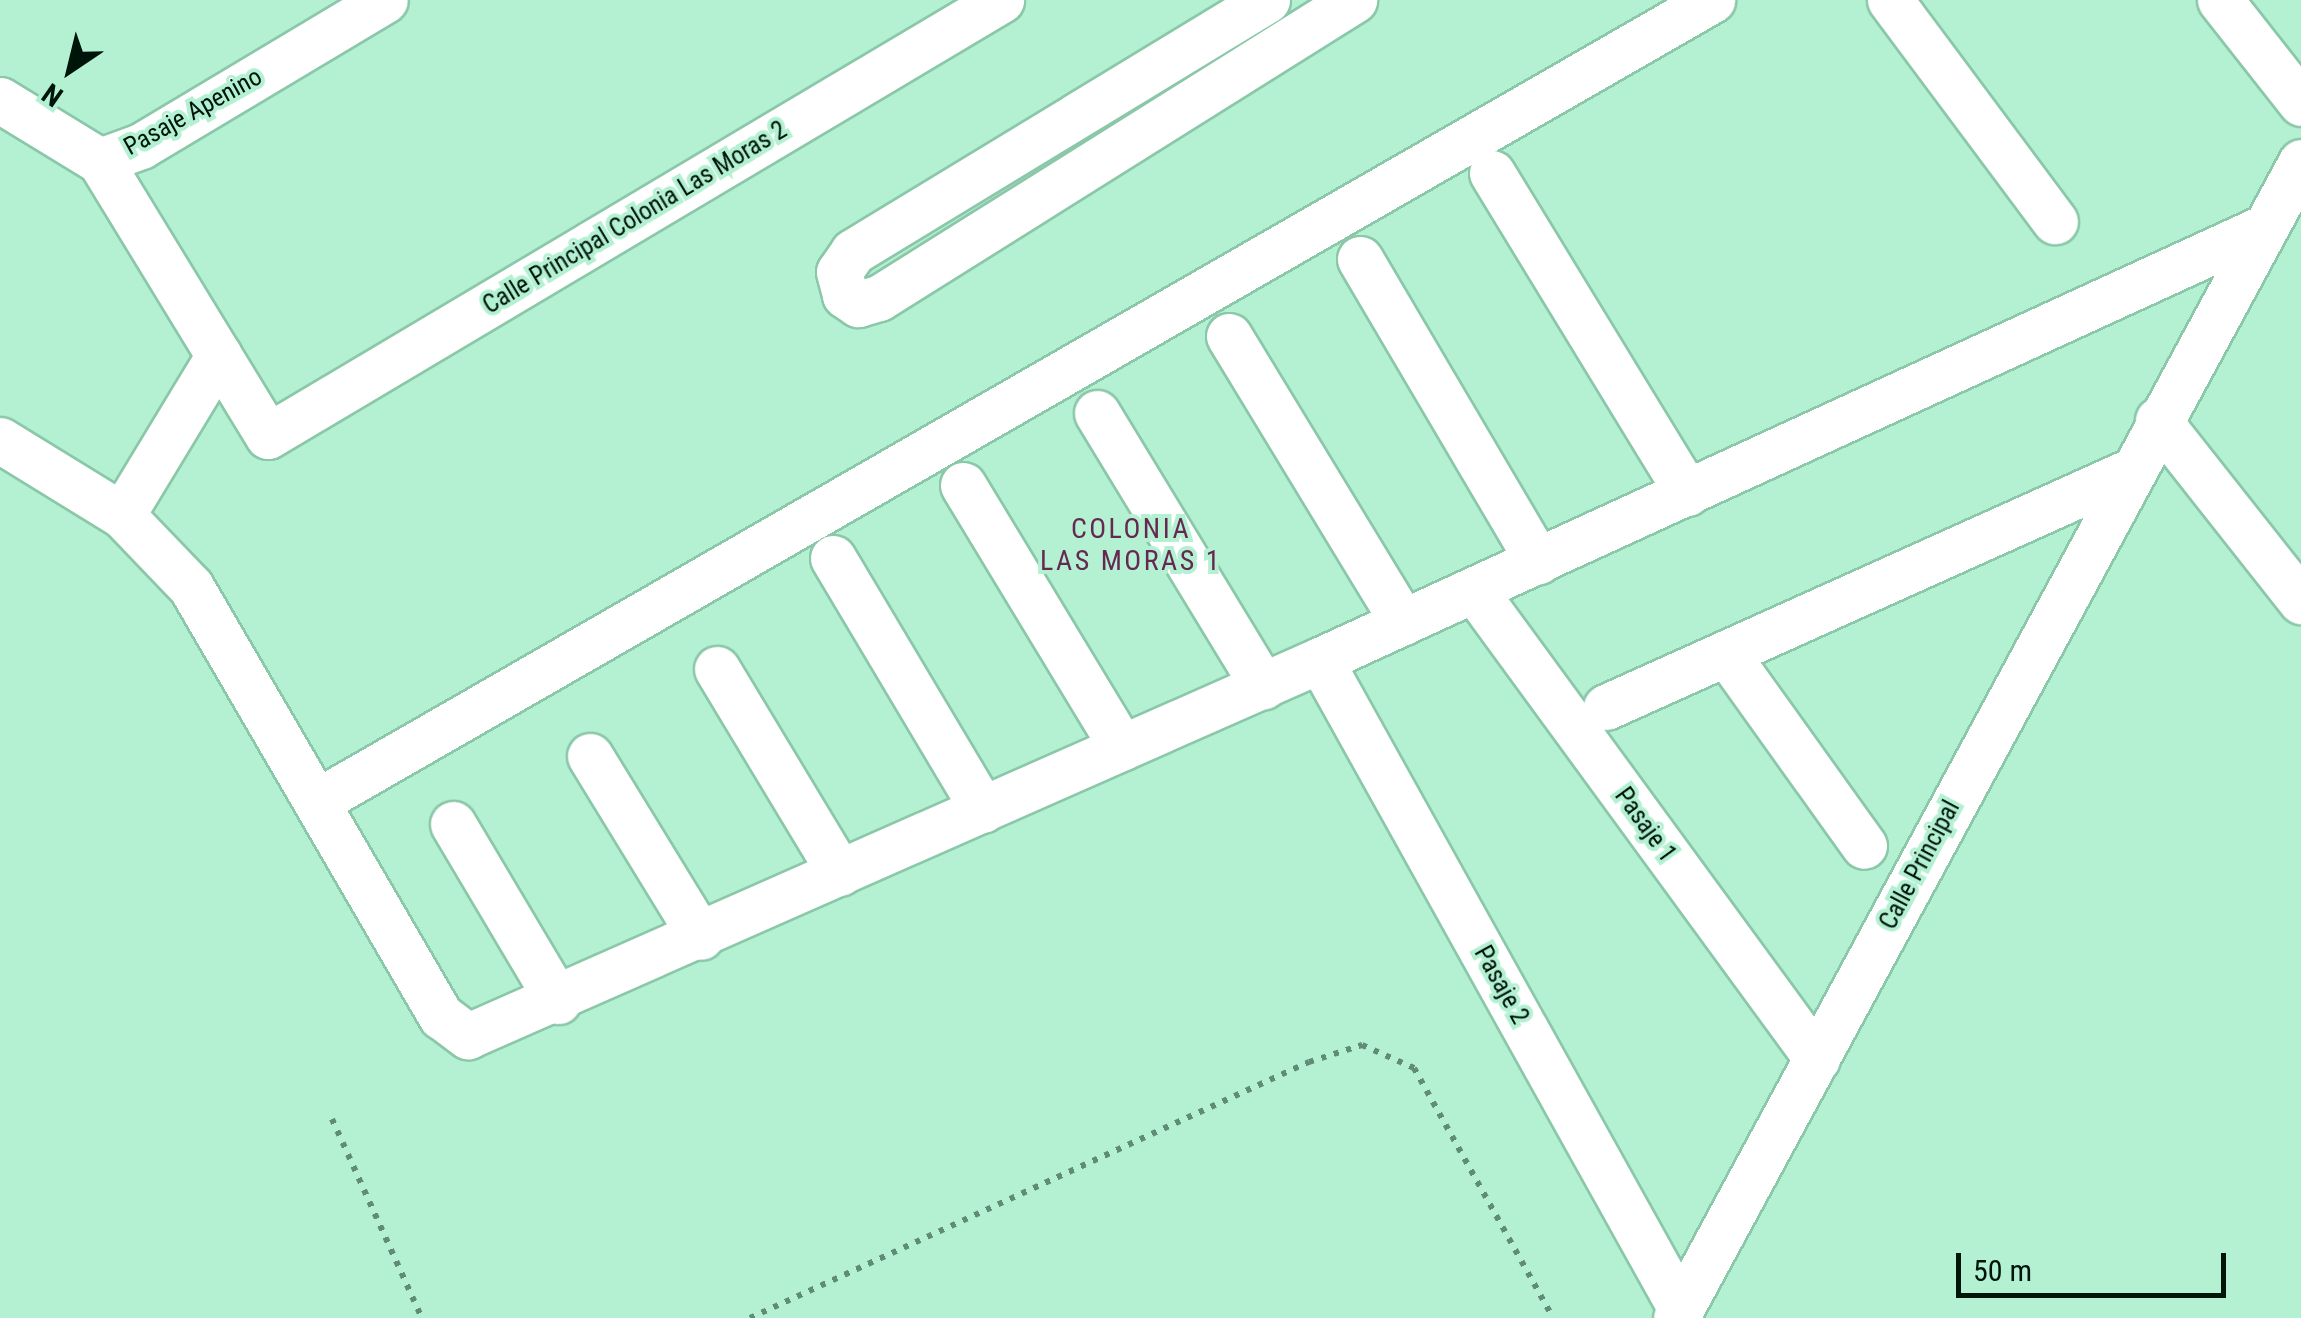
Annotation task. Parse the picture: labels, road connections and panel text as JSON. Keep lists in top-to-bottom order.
{
  "streets": {
    "street": [
      "Pasaje Apenino",
      "Calle Principal Colonia Las Moras 2",
      "Pasaje 1",
      "Calle Principal",
      "Pasaje 2"
    ]
  },
  "crossings": [
    ["Pasaje 1", "Calle Principal"],
    ["Calle Principal", "Pasaje 2"]
  ],
  "districts": ["COLONIA LAS MORAS 1"],
  "scale_bar": "50 m",
  "north": "bottom left"
}
